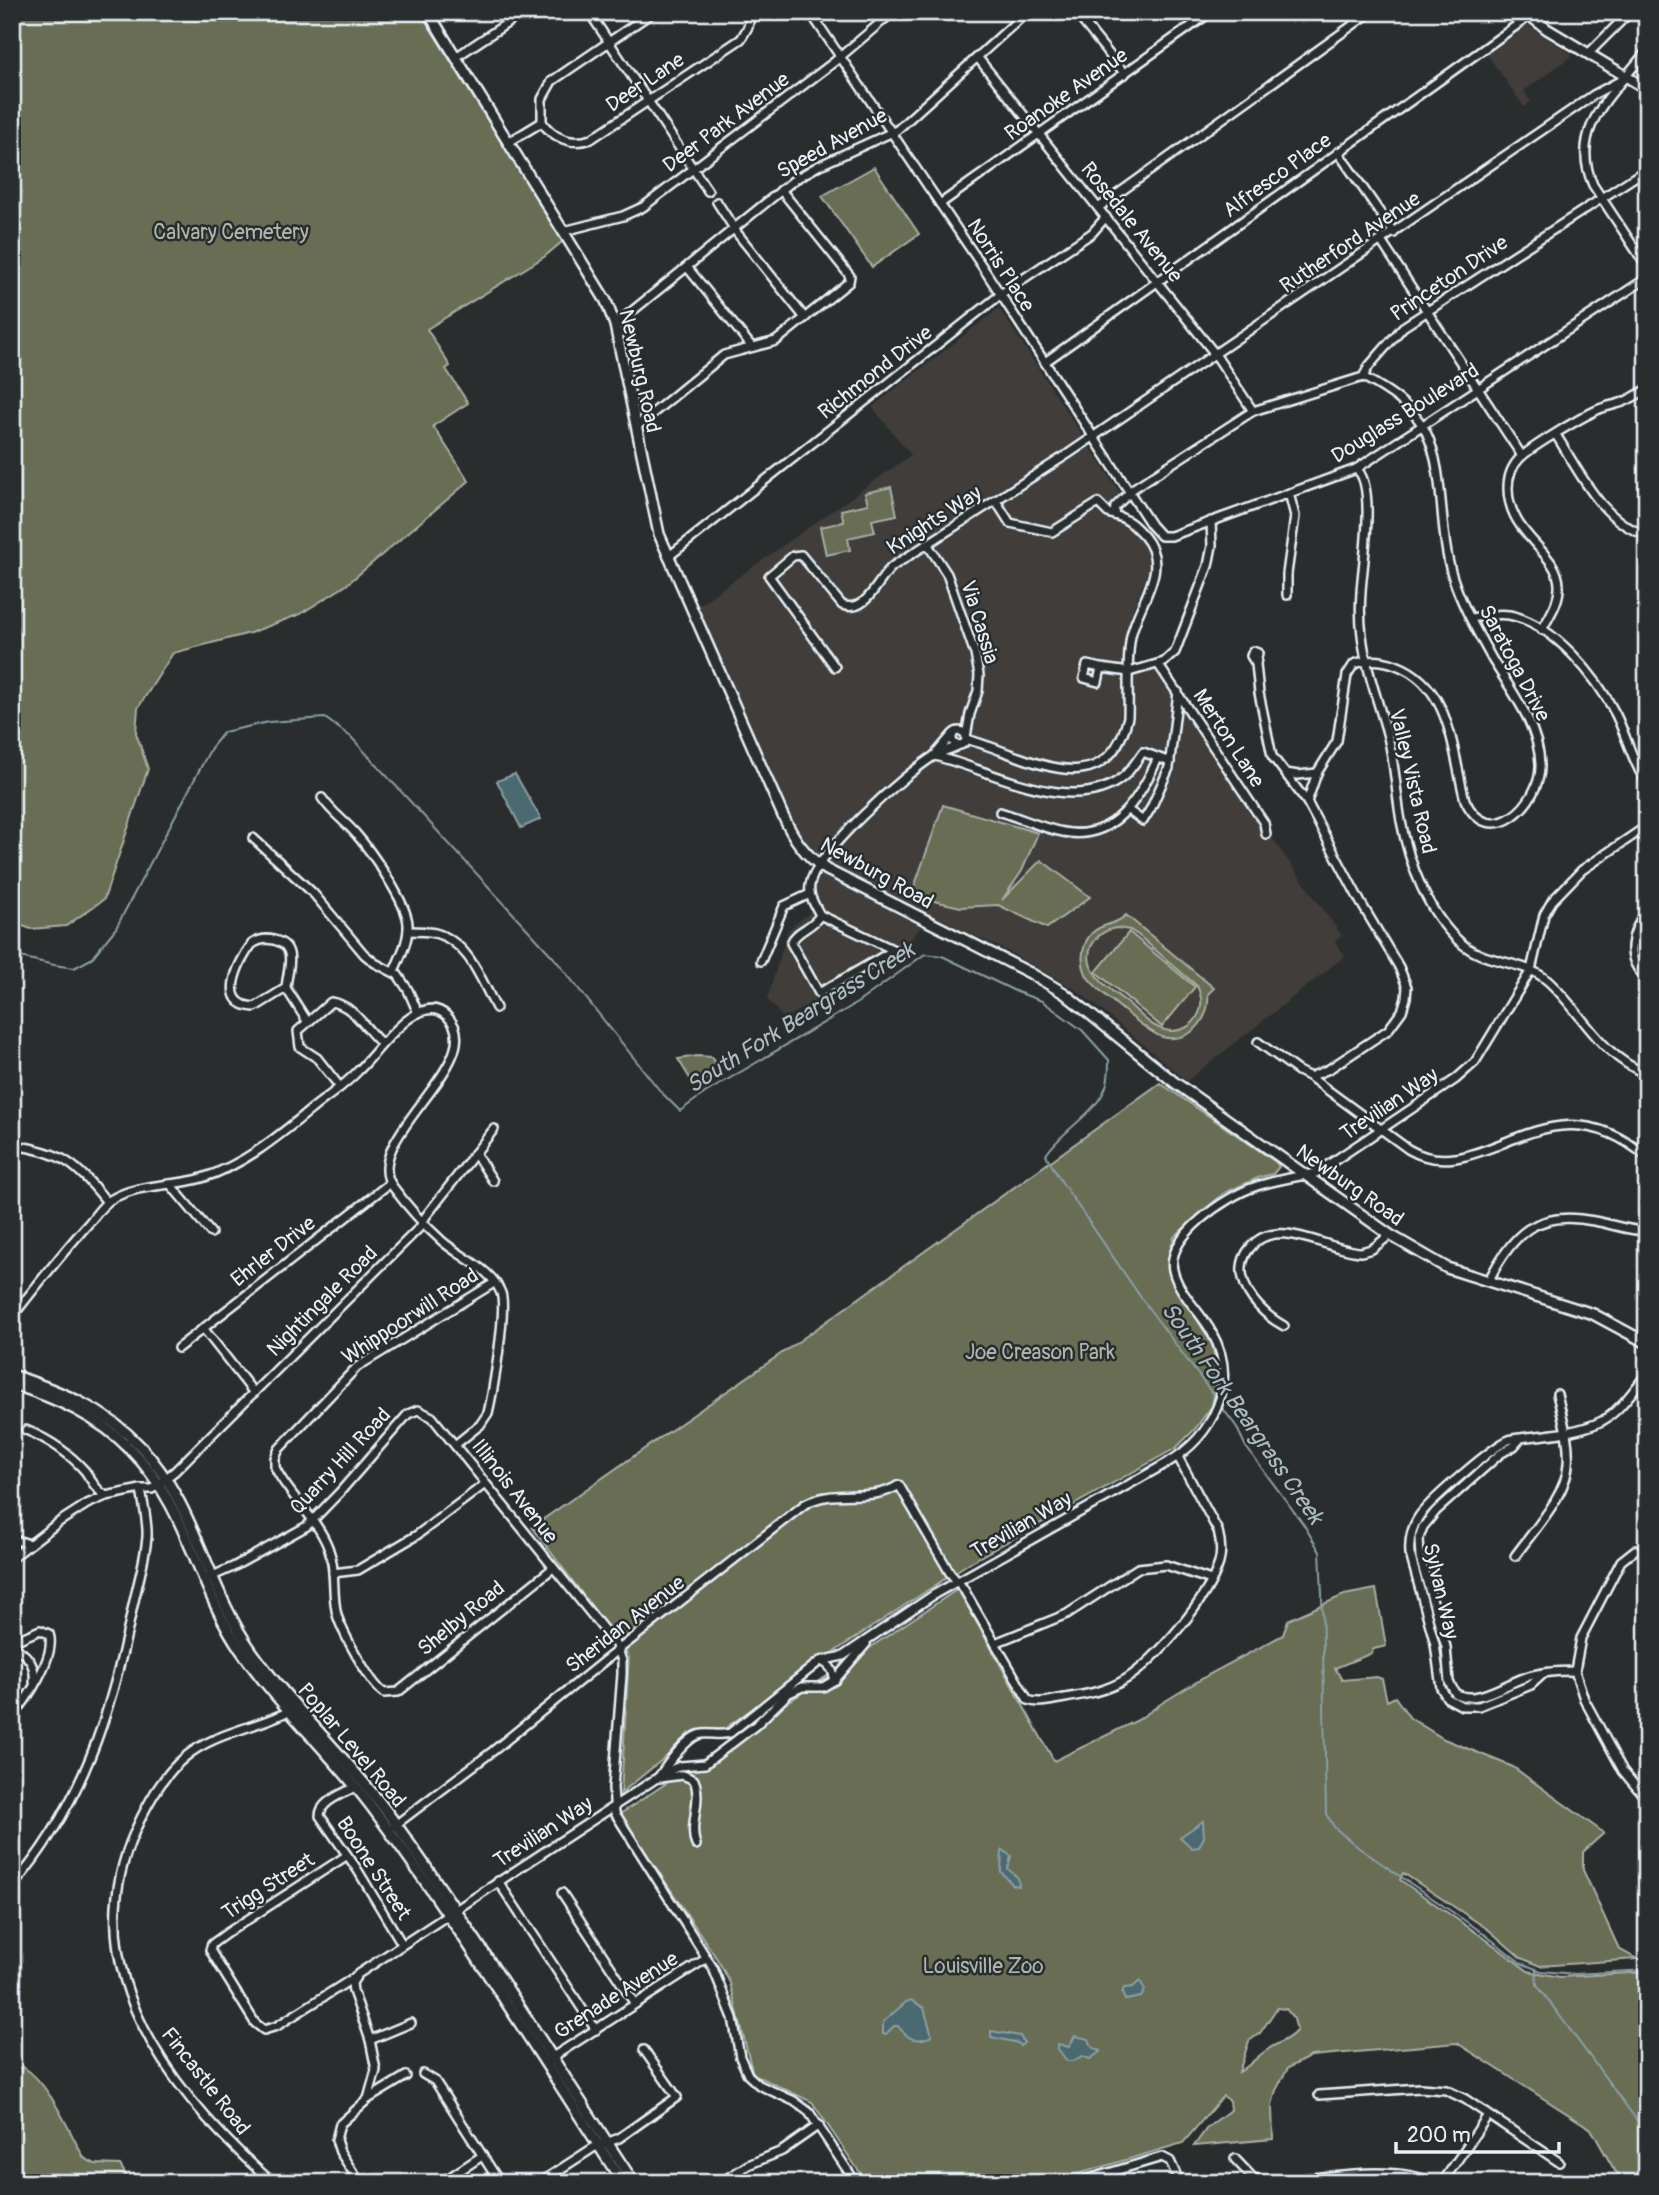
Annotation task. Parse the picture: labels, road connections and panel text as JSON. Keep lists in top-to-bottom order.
{
  "streets": {
    "main road": ["Newburg Road", "Poplar Level Road"],
    "street": [
      "Deer Lane",
      "Roanoke Avenue",
      "Deer Park Avenue",
      "Speed Avenue",
      "Alfresco Place",
      "Rosedale Avenue",
      "Rutherford Avenue",
      "Norris Place",
      "Princeton Drive",
      "Richmond Drive",
      "Douglass Boulevard",
      "Knights Way",
      "Via Cassia",
      "Saratoga Drive",
      "Merton Lane",
      "Valley Vista Road",
      "Trevilian Way",
      "Ehrler Drive",
      "Nightingale Road",
      "Whippoorwill Road",
      "Quarry Hill Road",
      "Illinois Avenue",
      "Sylvan Way",
      "Shelby Road",
      "Sheridan Avenue",
      "Boone Street",
      "Trigg Street",
      "Grenade Avenue",
      "Fincastle Road"
    ]
  },
  "crossings": [
    ["Roanoke Avenue", "Rosedale Avenue"],
    ["Roanoke Avenue", "Norris Place"],
    ["Deer Park Avenue", "Norris Place"],
    ["Deer Park Avenue", "Newburg Road"],
    ["Speed Avenue", "Rosedale Avenue"],
    ["Speed Avenue", "Norris Place"],
    ["Speed Avenue", "Newburg Road"],
    ["Alfresco Place", "Rosedale Avenue"],
    ["Alfresco Place", "Norris Place"],
    ["Rosedale Avenue", "Rutherford Avenue"],
    ["Rosedale Avenue", "Richmond Drive"],
    ["Rutherford Avenue", "Norris Place"],
    ["Rutherford Avenue", "Knights Way"],
    ["Norris Place", "Richmond Drive"],
    ["Norris Place", "Douglass Boulevard"],
    ["Norris Place", "Knights Way"],
    ["Princeton Drive", "Saratoga Drive"],
    ["Newburg Road", "Richmond Drive"],
    ["Newburg Road", "Trevilian Way"],
    ["Douglass Boulevard", "Saratoga Drive"],
    ["Douglass Boulevard", "Valley Vista Road"],
    ["Knights Way", "Via Cassia"],
    ["Saratoga Drive", "Valley Vista Road"],
    ["Valley Vista Road", "Trevilian Way"],
    ["Trevilian Way", "Sheridan Avenue"],
    ["Trevilian Way", "Poplar Level Road"],
    ["Trevilian Way", "Boone Street"],
    ["Trevilian Way", "Trigg Street"],
    ["Nightingale Road", "Poplar Level Road"],
    ["Whippoorwill Road", "Quarry Hill Road"],
    ["Whippoorwill Road", "Illinois Avenue"],
    ["Whippoorwill Road", "Shelby Road"],
    ["Quarry Hill Road", "Illinois Avenue"],
    ["Quarry Hill Road", "Poplar Level Road"],
    ["Illinois Avenue", "Shelby Road"],
    ["Illinois Avenue", "Sheridan Avenue"],
    ["Sheridan Avenue", "Poplar Level Road"],
    ["Poplar Level Road", "Boone Street"],
    ["Poplar Level Road", "Grenade Avenue"],
    ["Poplar Level Road", "Fincastle Road"],
    ["Boone Street", "Trigg Street"]
  ],
  "water": ["South Fork Beargrass Creek"],
  "parks": ["Calvary Cemetery", "Joe Creason Park", "Louisville Zoo"],
  "scale_bar": "200 m"
}
